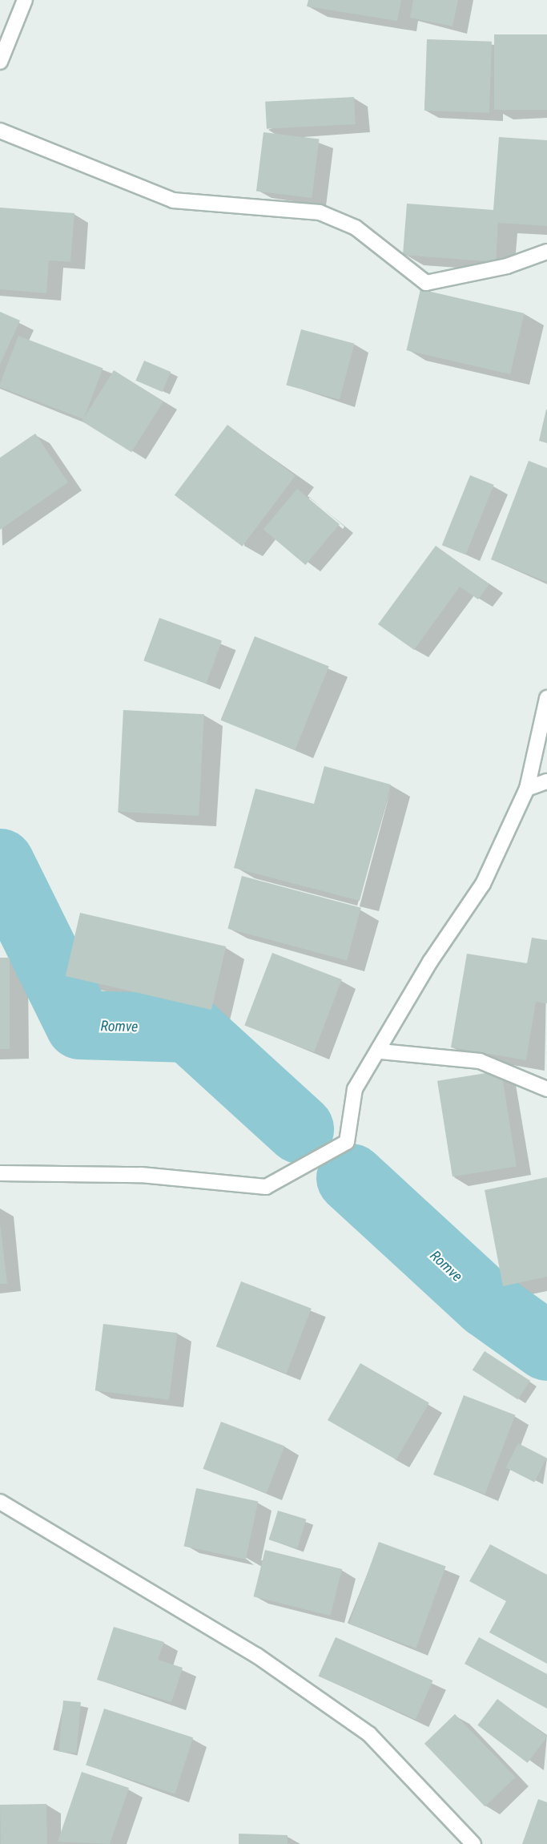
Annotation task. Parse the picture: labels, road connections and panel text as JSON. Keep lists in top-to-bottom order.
{
  "water": ["Romve"]
}
